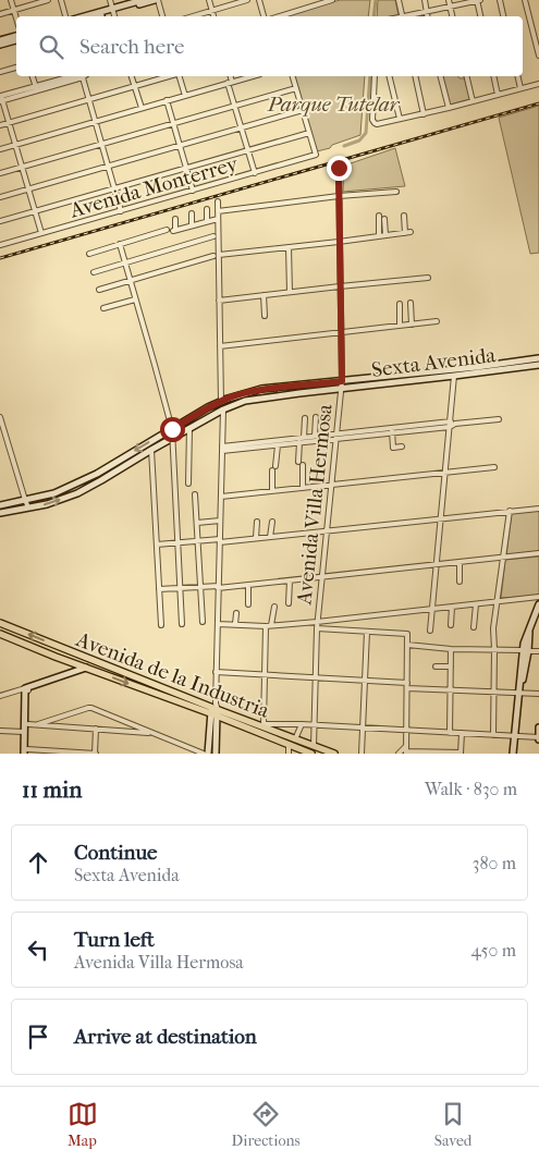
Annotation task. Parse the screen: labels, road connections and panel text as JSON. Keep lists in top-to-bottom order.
{
  "streets": {
    "main road": ["Sexta Avenida", "Avenida de la Industria"],
    "street": ["Avenida Monterrey", "Avenida Villa Hermosa"]
  },
  "crossings": [
    ["Sexta Avenida", "Avenida Villa Hermosa"],
    ["Avenida Villa Hermosa", "Avenida de la Industria"]
  ],
  "parks": ["Parque Tutelar"],
  "page": {
    "search": "Search here",
    "heading": ["11 min", "Walk · 830 m"],
    "list": [
      ["Continue", "Sexta Avenida", "380 m"],
      ["Turn left", "Avenida Villa Hermosa", "450 m"],
      "Arrive at destination"
    ],
    "nav": ["Map", "Directions", "Saved"]
  }
}
